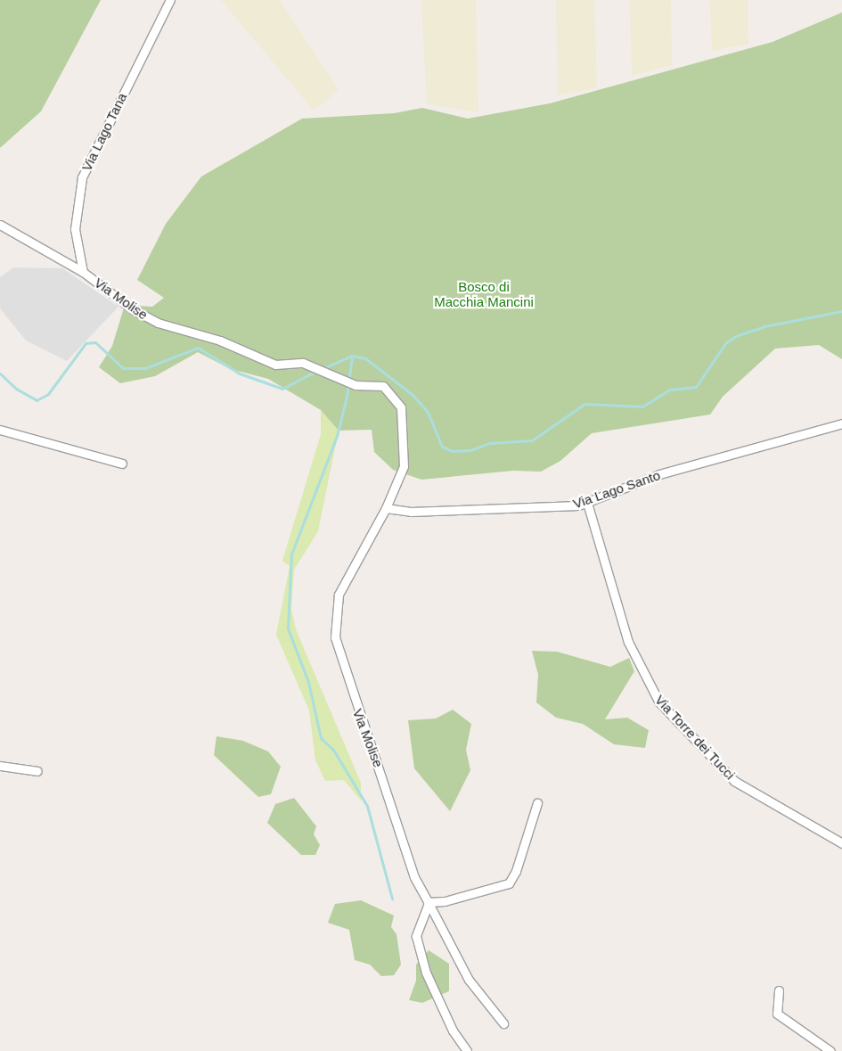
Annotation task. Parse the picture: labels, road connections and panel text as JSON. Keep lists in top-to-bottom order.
{
  "streets": {
    "street": [
      "Via Lago Tana",
      "Via Molise",
      "Via Lago Santo",
      "Via Torre dei Tucci"
    ]
  },
  "crossings": [
    ["Via Lago Tana", "Via Molise"],
    ["Via Molise", "Via Lago Santo"],
    ["Via Lago Santo", "Via Torre dei Tucci"]
  ],
  "parks": ["Bosco di Macchia Mancini"]
}
